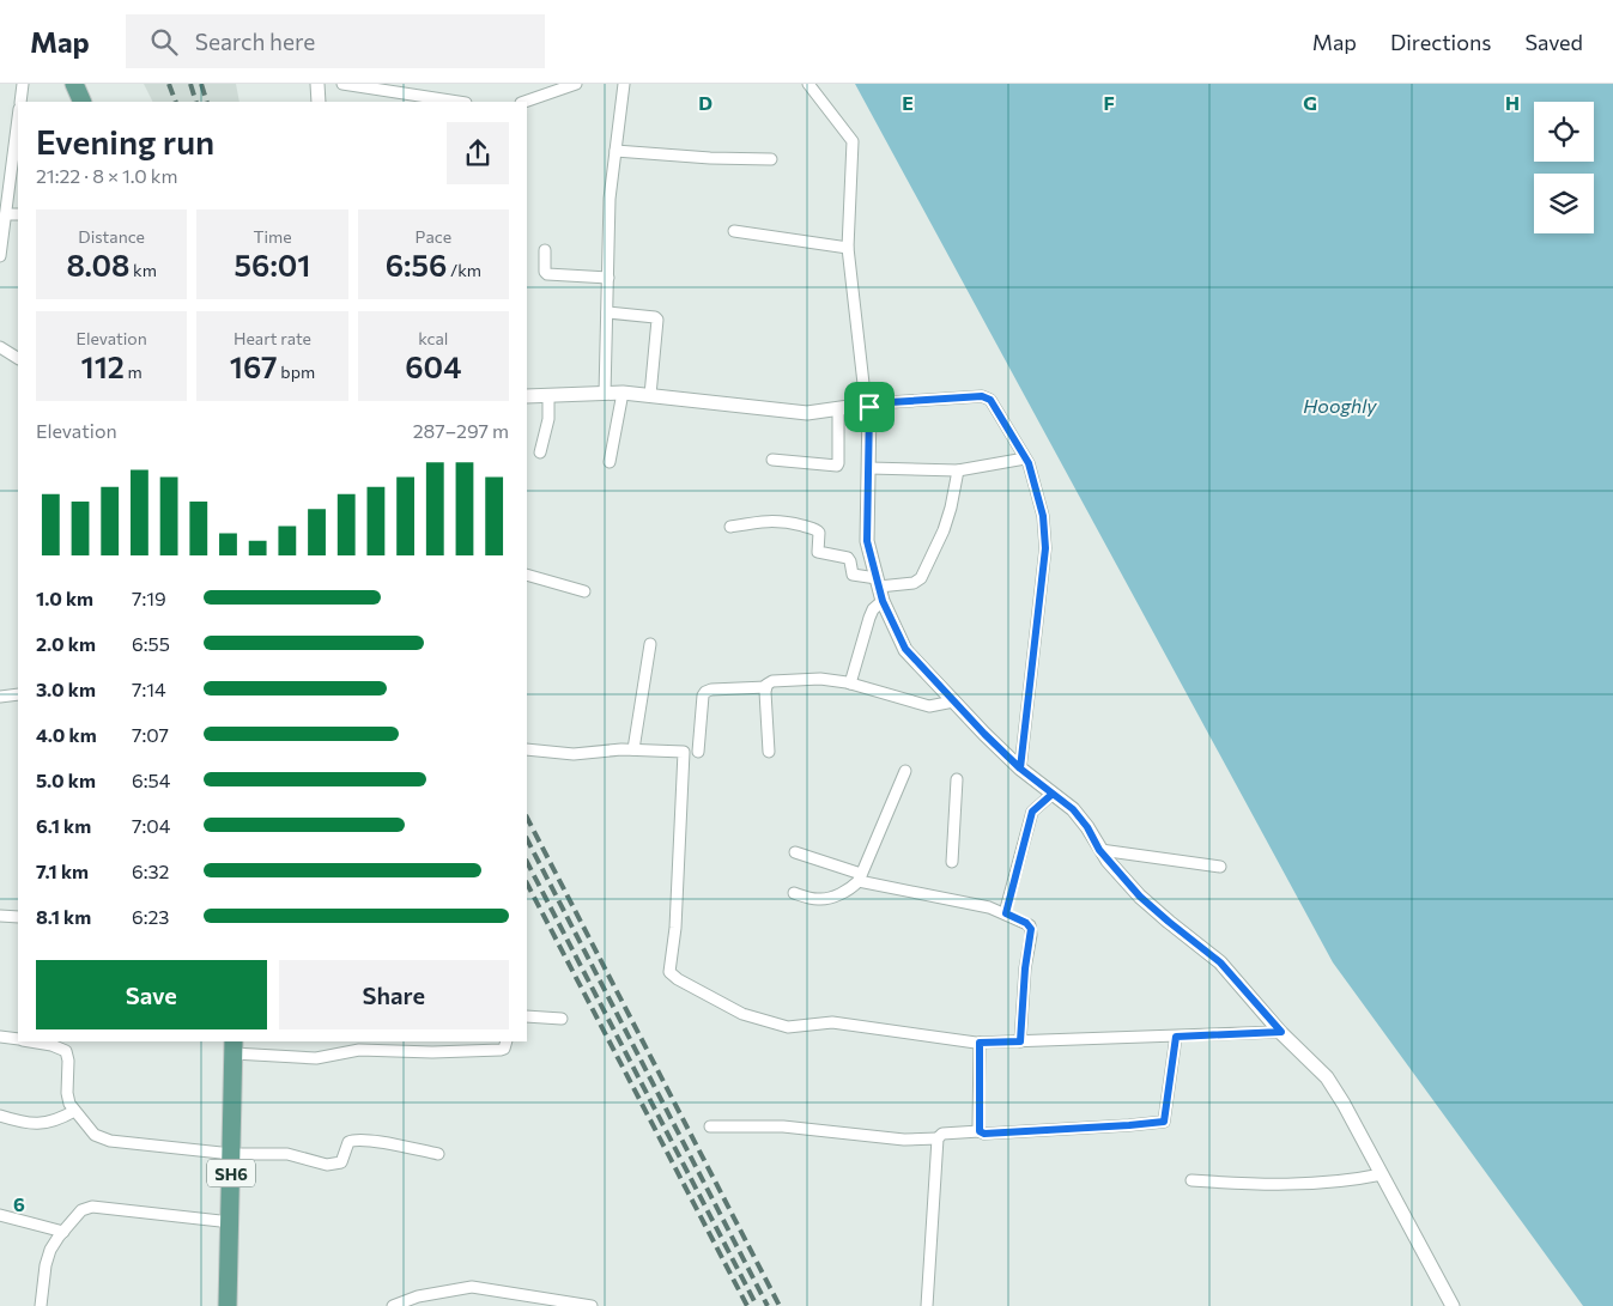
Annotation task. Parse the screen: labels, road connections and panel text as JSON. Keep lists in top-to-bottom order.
{
  "streets": {
    "main road": ["SH6"]
  },
  "water": ["Hooghly"],
  "page": {
    "header": "Map",
    "search": "Search here",
    "nav": ["Map", "Directions", "Saved"],
    "heading": ["Evening run", "21:22 · 8 × 1.0 km"],
    "stats": [
      ["Distance", "8.08 km"],
      ["Time", "56:01"],
      ["Pace", "6:56 /km"],
      ["Elevation", "112 m"],
      ["Heart rate", "167 bpm"],
      ["kcal", "604"]
    ],
    "chart": ["Elevation", "287–297 m"],
    "list": [
      {
        "name": "1.0 km",
        "note": "7:19"
      },
      {
        "name": "2.0 km",
        "note": "6:55"
      },
      {
        "name": "3.0 km",
        "note": "7:14"
      },
      {
        "name": "4.0 km",
        "note": "7:07"
      },
      {
        "name": "5.0 km",
        "note": "6:54"
      },
      {
        "name": "6.1 km",
        "note": "7:04"
      },
      {
        "name": "7.1 km",
        "note": "6:32"
      },
      {
        "name": "8.1 km",
        "note": "6:23"
      }
    ],
    "buttons": ["Save", "Share"]
  },
  "grid": {
    "columns": [
      "D",
      "E",
      "F",
      "G",
      "H"
    ],
    "rows": ["6"]
  }
}
